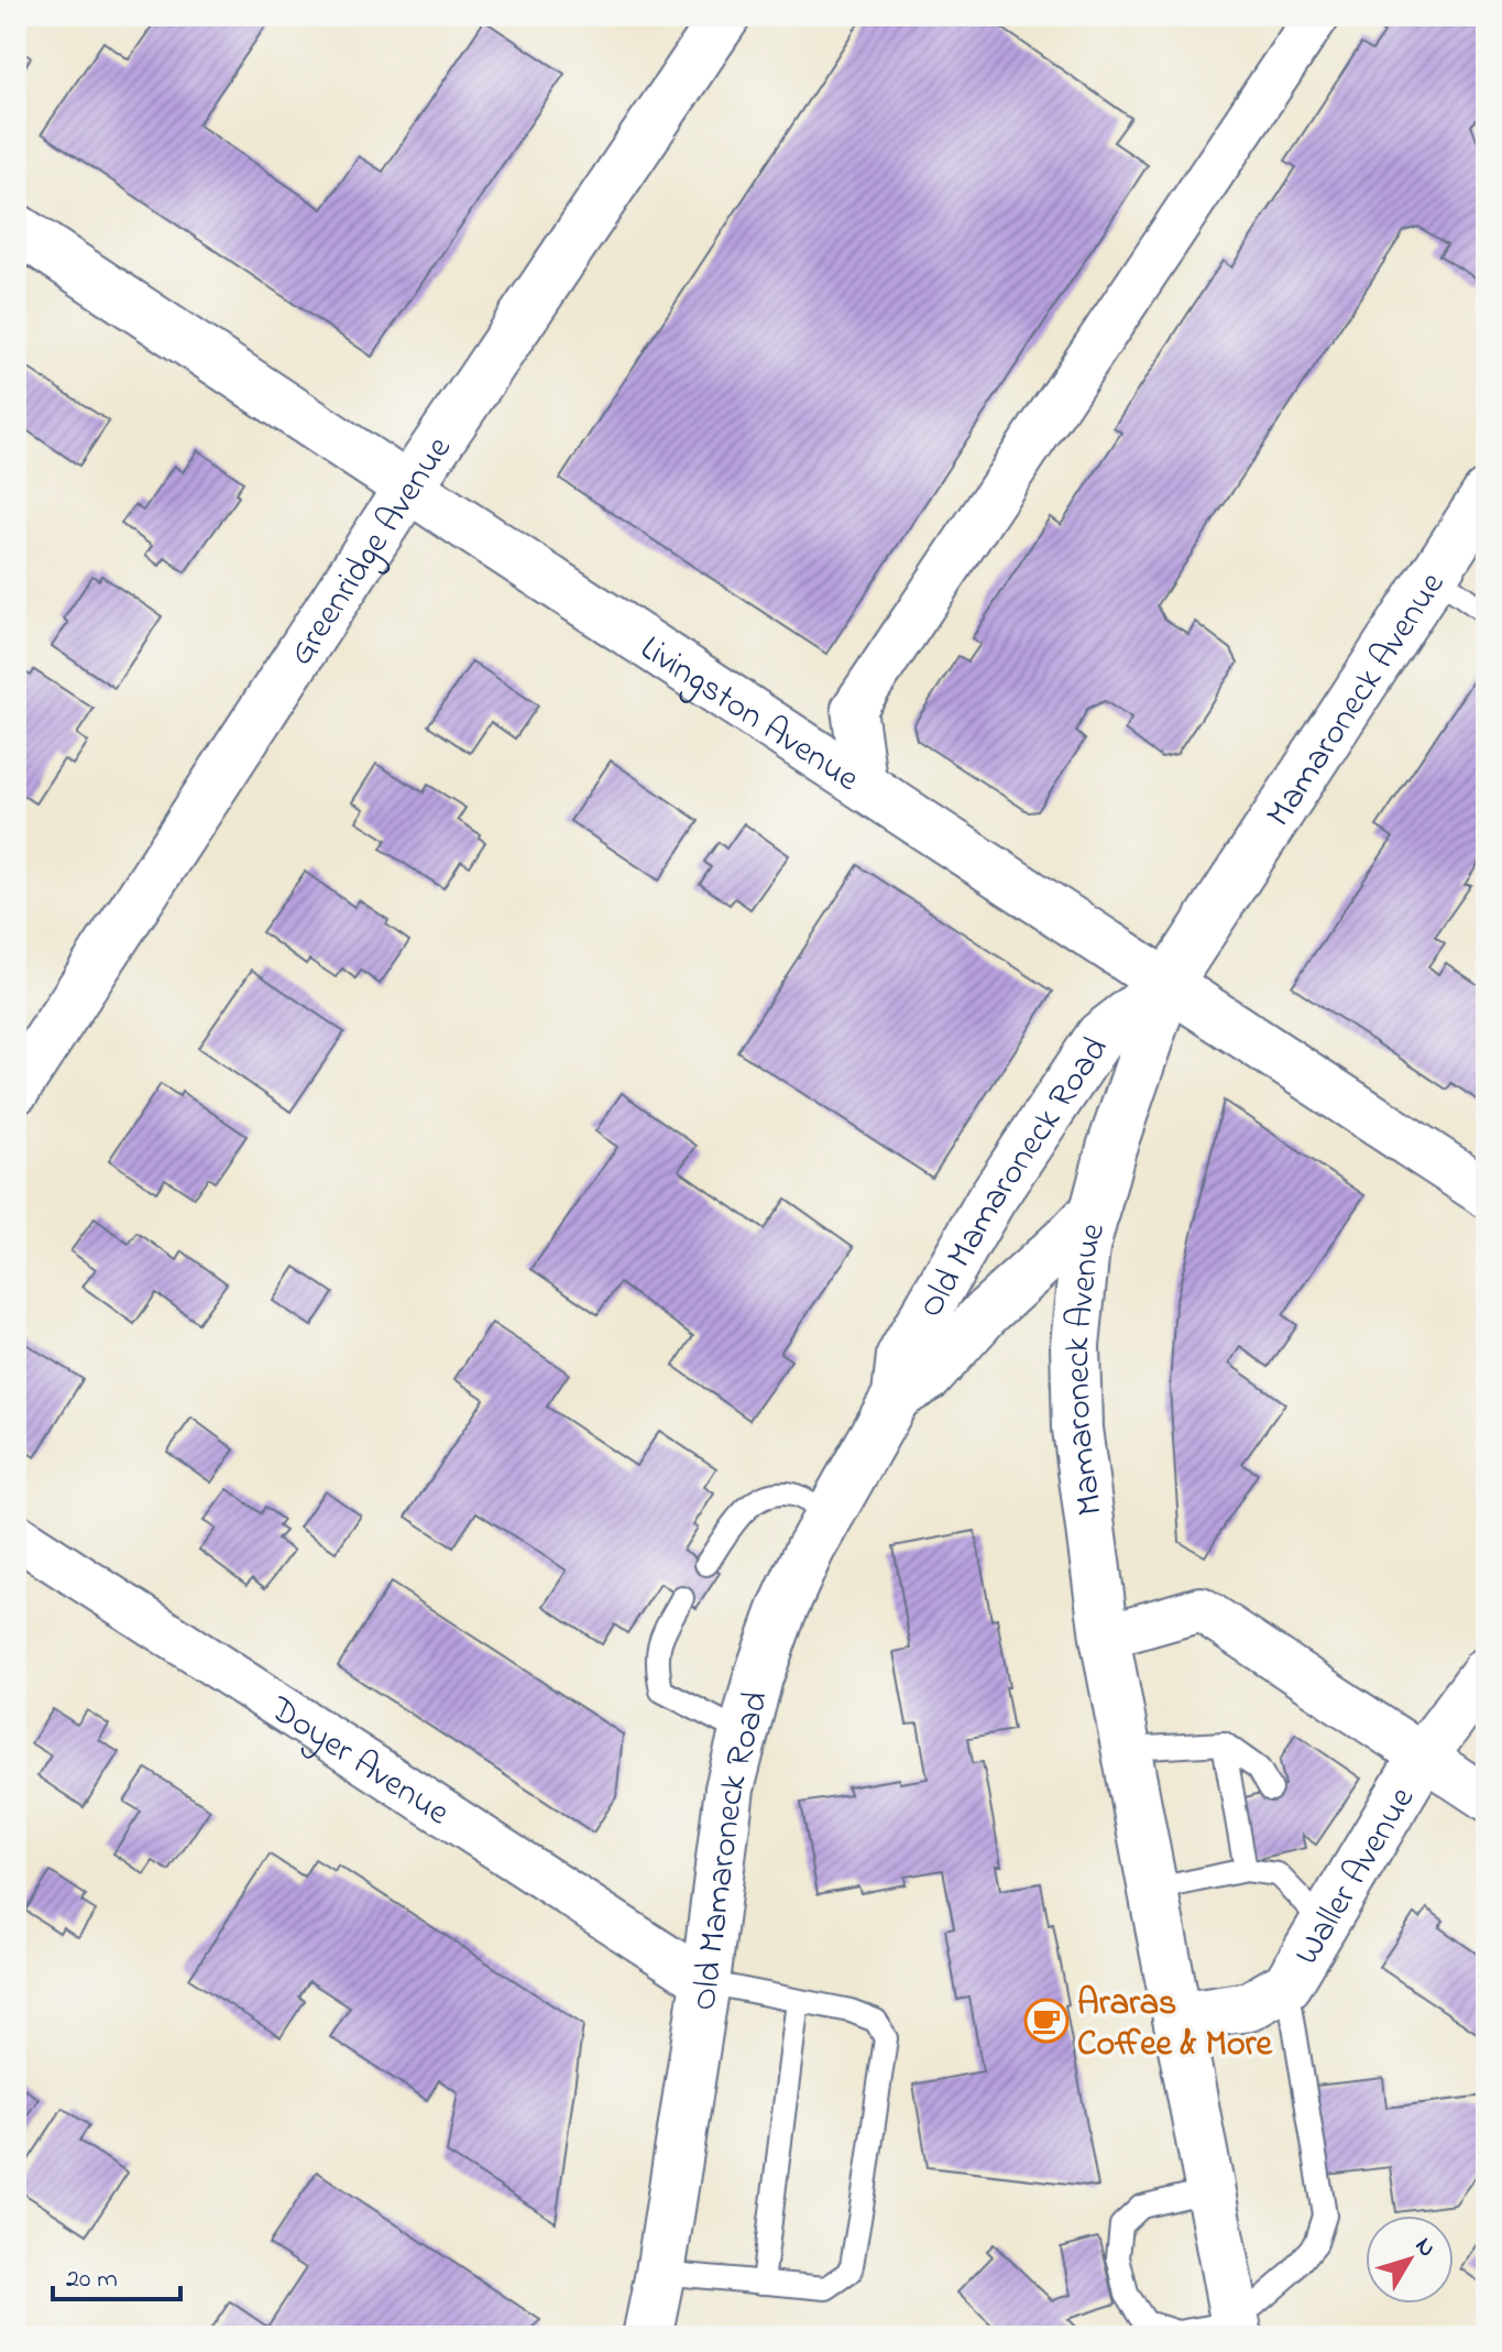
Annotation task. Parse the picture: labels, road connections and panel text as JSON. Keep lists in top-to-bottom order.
{
  "streets": {
    "main road": [
      "Greenridge Avenue",
      "Mamaroneck Avenue",
      "Livingston Avenue",
      "Old Mamaroneck Road",
      "Waller Avenue"
    ],
    "street": ["Doyer Avenue"]
  },
  "crossings": [
    ["Greenridge Avenue", "Livingston Avenue"],
    ["Mamaroneck Avenue", "Livingston Avenue"],
    ["Mamaroneck Avenue", "Old Mamaroneck Road"],
    ["Mamaroneck Avenue", "Waller Avenue"],
    ["Livingston Avenue", "Old Mamaroneck Road"],
    ["Old Mamaroneck Road", "Doyer Avenue"]
  ],
  "places": {
    "cafe": ["Araras Coffee & More"]
  },
  "scale_bar": "20 m",
  "north": "top right"
}
